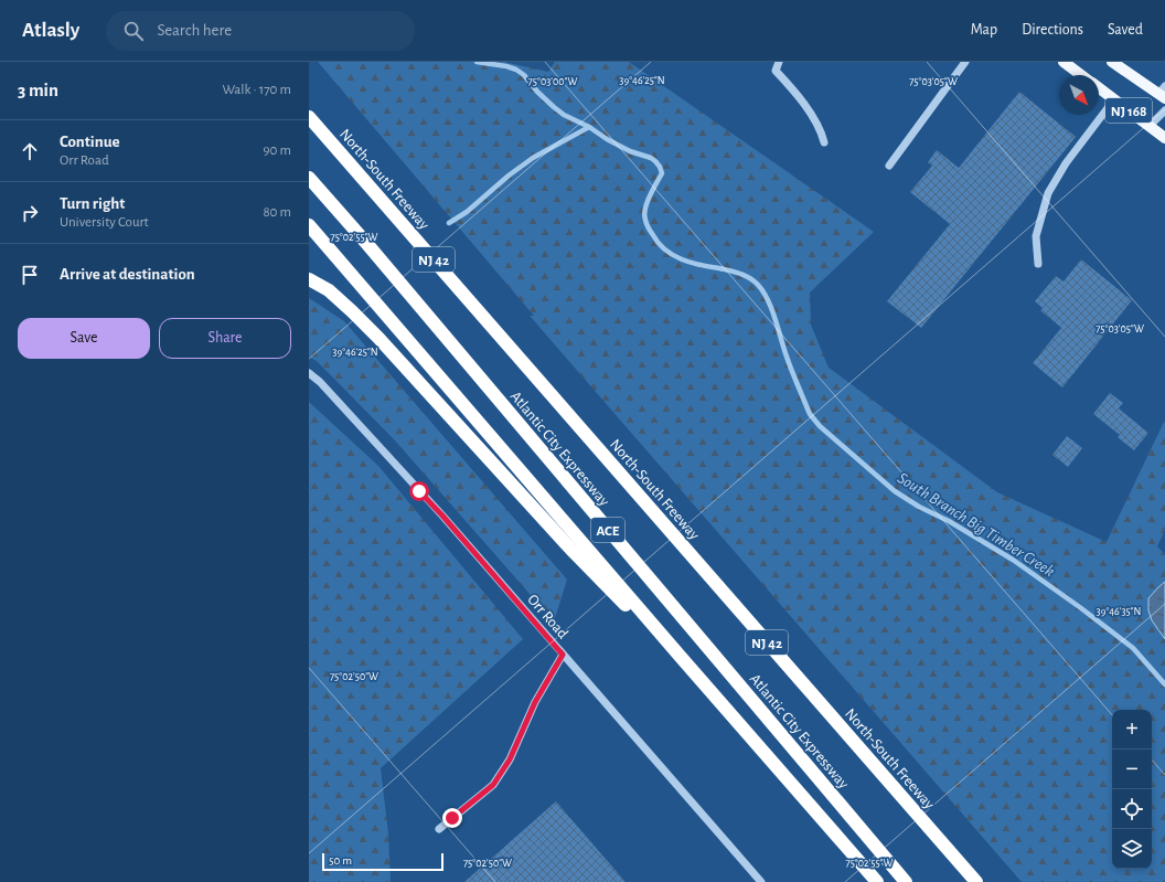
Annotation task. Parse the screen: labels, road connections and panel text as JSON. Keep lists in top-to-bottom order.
{
  "streets": {
    "highway": [
      "North-South Freeway",
      "NJ 42",
      "Atlantic City Expressway",
      "ACE"
    ],
    "main road": ["NJ 168"],
    "street": ["Orr Road"]
  },
  "water": ["South Branch Big Timber Creek"],
  "scale_bar": "50 m",
  "north": "bottom right",
  "page": {
    "header": "Atlasly",
    "search": "Search here",
    "nav": ["Map", "Directions", "Saved"],
    "heading": ["3 min", "Walk · 170 m"],
    "list": [
      ["Continue", "Orr Road", "90 m"],
      ["Turn right", "University Court", "80 m"],
      "Arrive at destination"
    ],
    "buttons": ["Save", "Share"],
    "map_buttons": ["+", "−"],
    "scale": "50 m"
  },
  "coordinates": [
    "39°46'25\"N",
    "75°03'00\"W",
    "75°03'05\"W",
    "75°02'55\"W",
    "39°46'35\"N",
    "75°02'50\"W"
  ]
}
